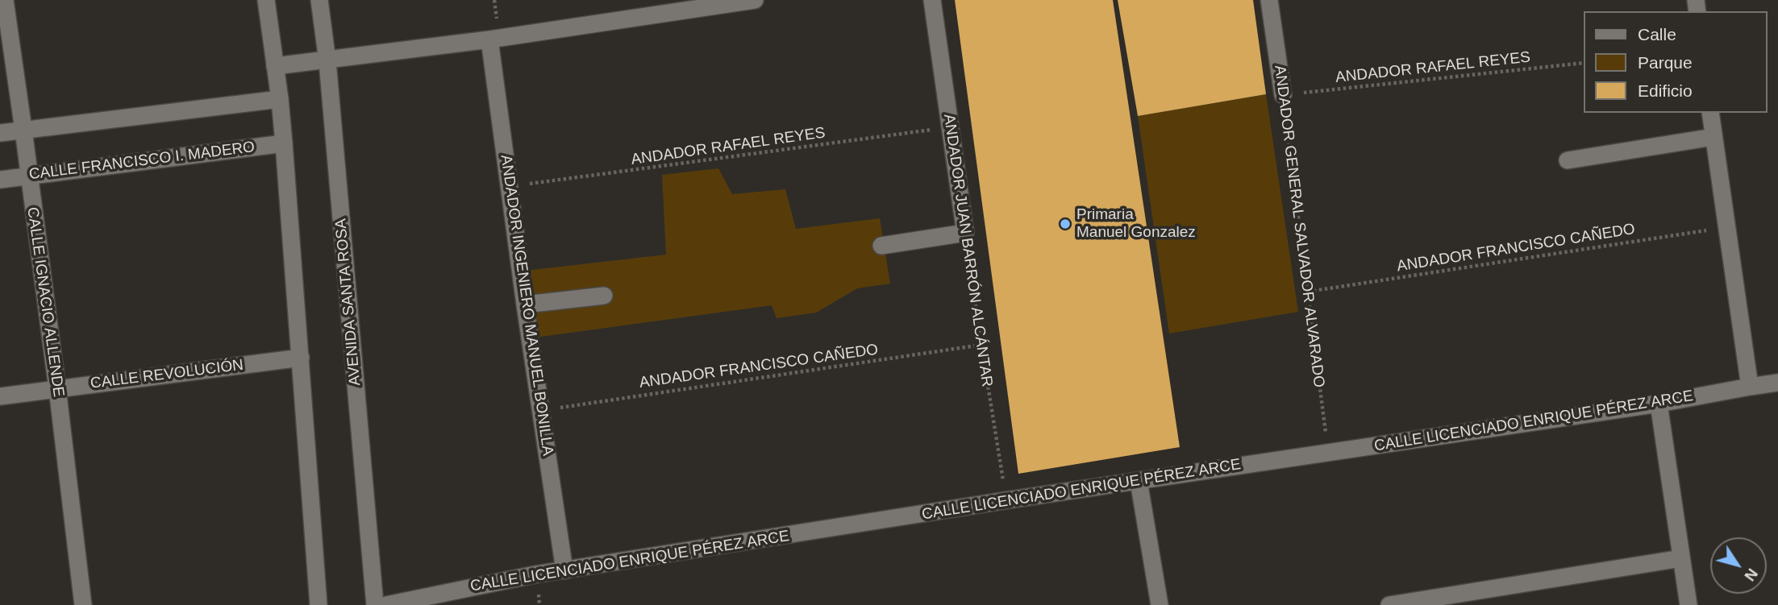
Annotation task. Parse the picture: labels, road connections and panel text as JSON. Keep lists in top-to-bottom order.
{
  "streets": {
    "street": [
      "CALLE FRANCISCO I. MADERO",
      "ANDADOR GENERAL SALVADOR ALVARADO",
      "ANDADOR JUAN BARRÓN ALCÁNTAR",
      "CALLE IGNACIO ALLENDE",
      "AVENIDA SANTA ROSA",
      "ANDADOR INGENIERO MANUEL BONILLA",
      "CALLE REVOLUCIÓN",
      "CALLE LICENCIADO ENRIQUE PÉREZ ARCE"
    ],
    "path": ["ANDADOR RAFAEL REYES", "ANDADOR FRANCISCO CAÑEDO"]
  },
  "crossings": [
    ["ANDADOR RAFAEL REYES", "ANDADOR GENERAL SALVADOR ALVARADO"],
    ["ANDADOR RAFAEL REYES", "ANDADOR JUAN BARRÓN ALCÁNTAR"],
    ["ANDADOR RAFAEL REYES", "ANDADOR INGENIERO MANUEL BONILLA"],
    ["CALLE FRANCISCO I. MADERO", "CALLE IGNACIO ALLENDE"],
    ["ANDADOR GENERAL SALVADOR ALVARADO", "ANDADOR FRANCISCO CAÑEDO"],
    ["ANDADOR GENERAL SALVADOR ALVARADO", "CALLE LICENCIADO ENRIQUE PÉREZ ARCE"],
    ["ANDADOR FRANCISCO CAÑEDO", "ANDADOR JUAN BARRÓN ALCÁNTAR"],
    ["ANDADOR FRANCISCO CAÑEDO", "ANDADOR INGENIERO MANUEL BONILLA"],
    ["ANDADOR JUAN BARRÓN ALCÁNTAR", "CALLE LICENCIADO ENRIQUE PÉREZ ARCE"],
    ["CALLE IGNACIO ALLENDE", "CALLE REVOLUCIÓN"],
    ["ANDADOR INGENIERO MANUEL BONILLA", "CALLE LICENCIADO ENRIQUE PÉREZ ARCE"]
  ],
  "places": ["Primaria Manuel Gonzalez"],
  "legend": ["Calle", "Parque", "Edificio"],
  "north": "bottom right"
}
